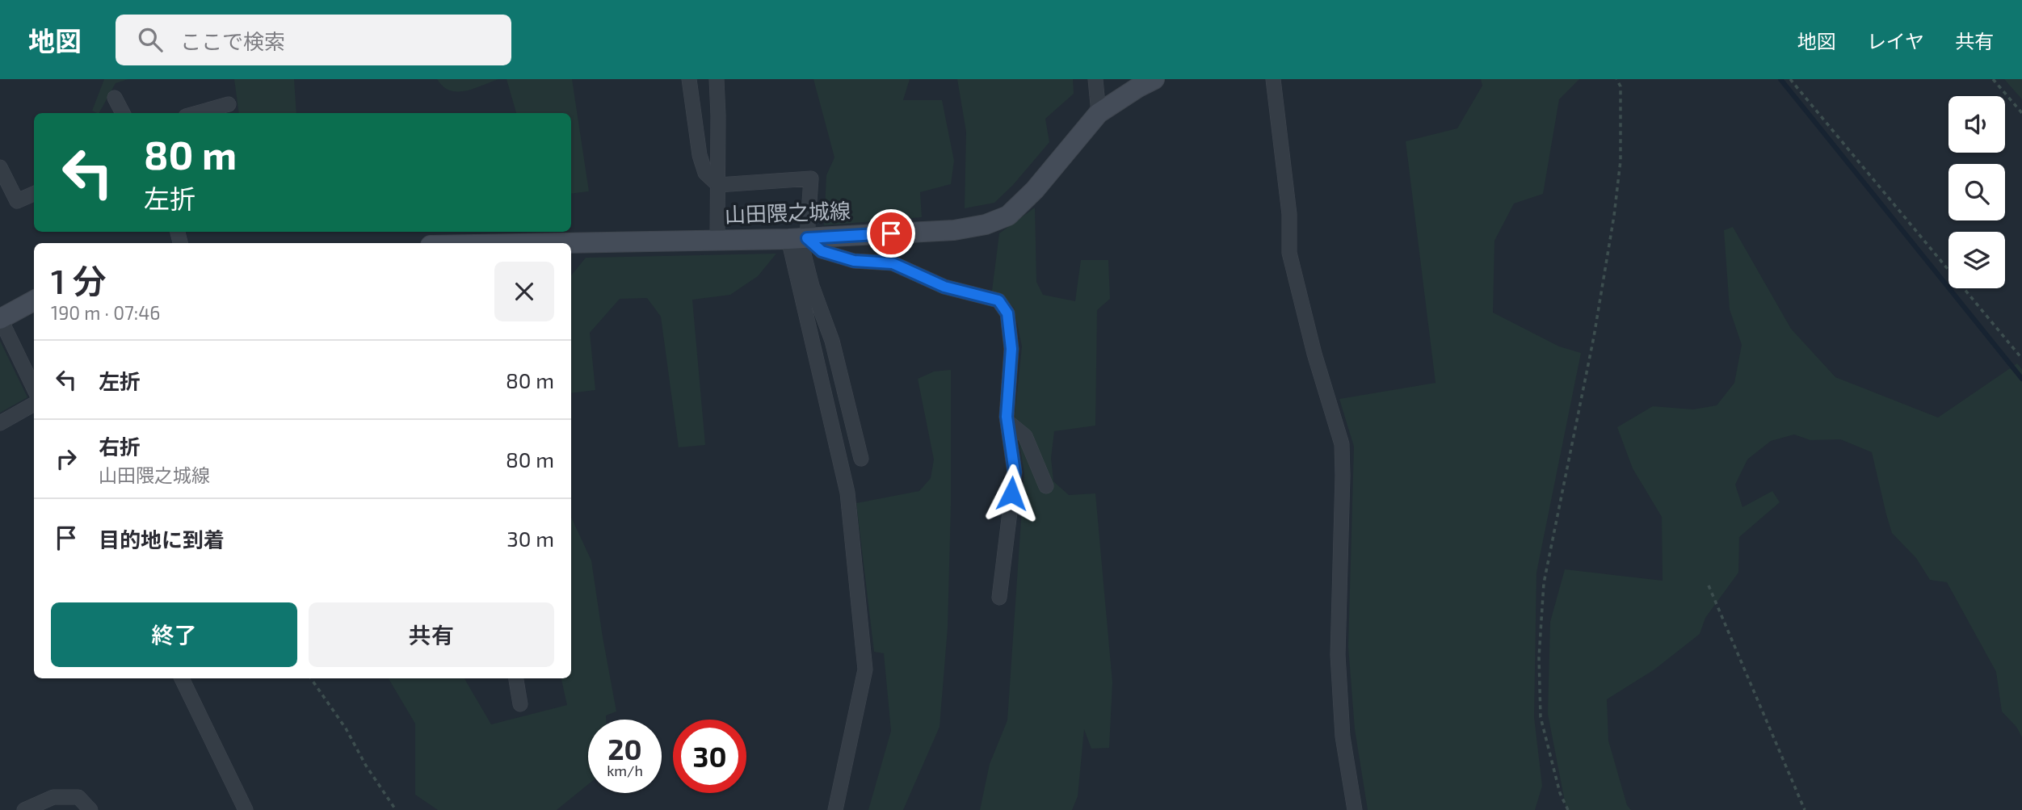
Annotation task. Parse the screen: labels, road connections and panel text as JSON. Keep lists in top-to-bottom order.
{
  "streets": {
    "main road": ["山田隈之城線"]
  },
  "page": {
    "header": "地図",
    "search": "ここで検索",
    "nav": ["地図", "レイヤ", "共有"],
    "turn": ["80 m", "左折"],
    "heading": ["1 分", "190 m · 07:46"],
    "list": [
      {
        "name": "左折",
        "value": "80 m"
      },
      {
        "name": "右折",
        "note": "山田隈之城線",
        "value": "80 m"
      },
      {
        "name": "目的地に到着",
        "value": "30 m"
      }
    ],
    "buttons": ["終了", "共有"],
    "speed": "20 km/h",
    "limit": "30"
  }
}
